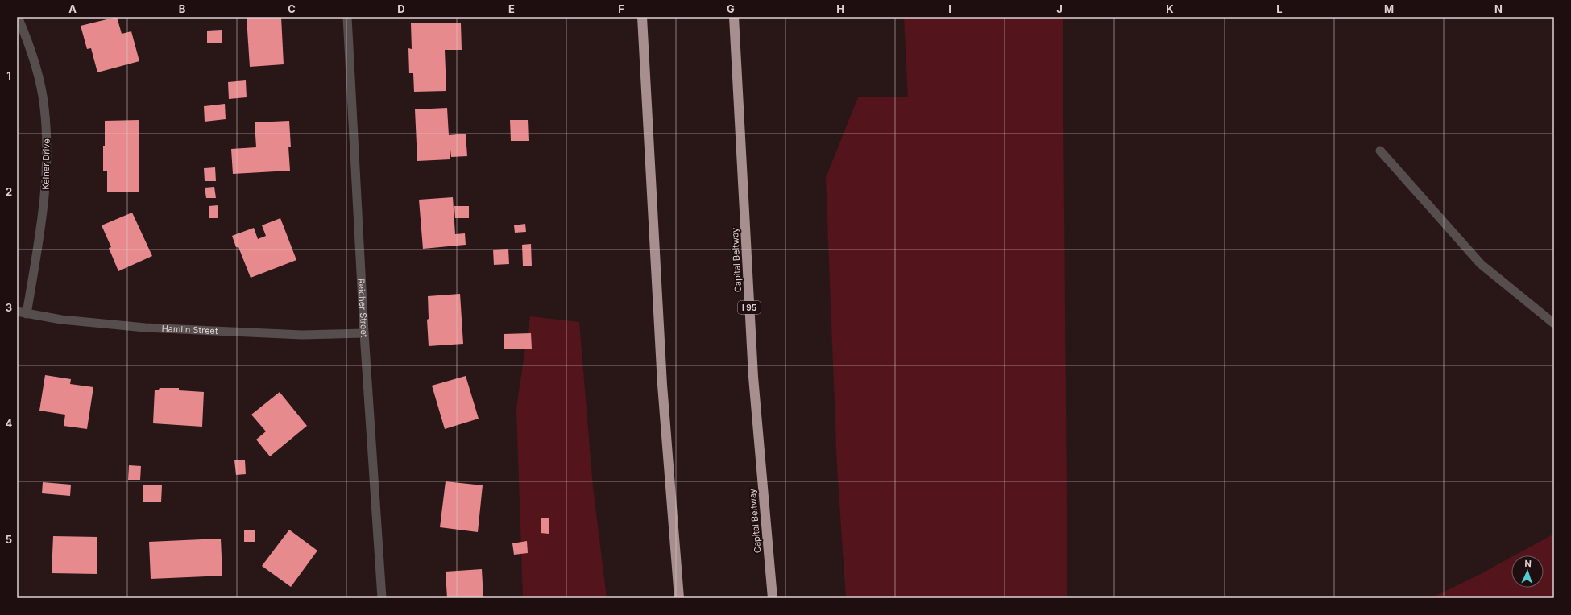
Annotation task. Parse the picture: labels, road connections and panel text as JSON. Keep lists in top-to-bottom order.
{
  "streets": {
    "highway": ["Capital Beltway", "I 95"],
    "street": ["Kelner Drive", "Reicher Street", "Hamlin Street"]
  },
  "crossings": [
    ["Kelner Drive", "Hamlin Street"],
    ["Reicher Street", "Hamlin Street"]
  ],
  "north": "top",
  "grid": {
    "columns": [
      "A",
      "B",
      "C",
      "D",
      "E",
      "F",
      "G",
      "H",
      "I",
      "J",
      "K",
      "L",
      "M",
      "N"
    ],
    "rows": [
      "1",
      "2",
      "3",
      "4",
      "5"
    ]
  }
}
